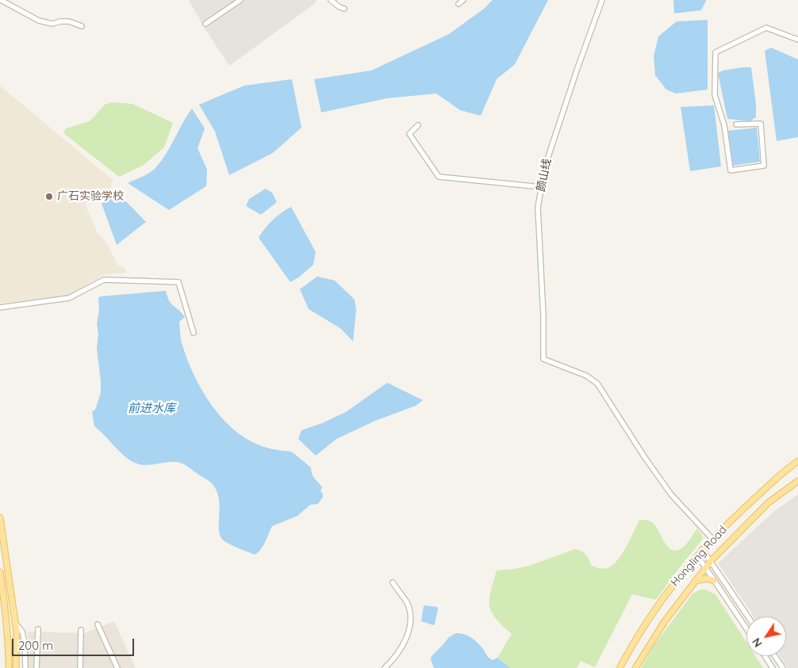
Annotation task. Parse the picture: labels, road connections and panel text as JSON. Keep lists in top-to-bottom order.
{
  "streets": {
    "main road": ["Hongling Road"],
    "street": ["颜山线"]
  },
  "crossings": [
    ["颜山线", "Hongling Road"]
  ],
  "water": ["前进水库"],
  "places": ["广石实验学校"],
  "scale_bar": "200 m",
  "north": "bottom left"
}
